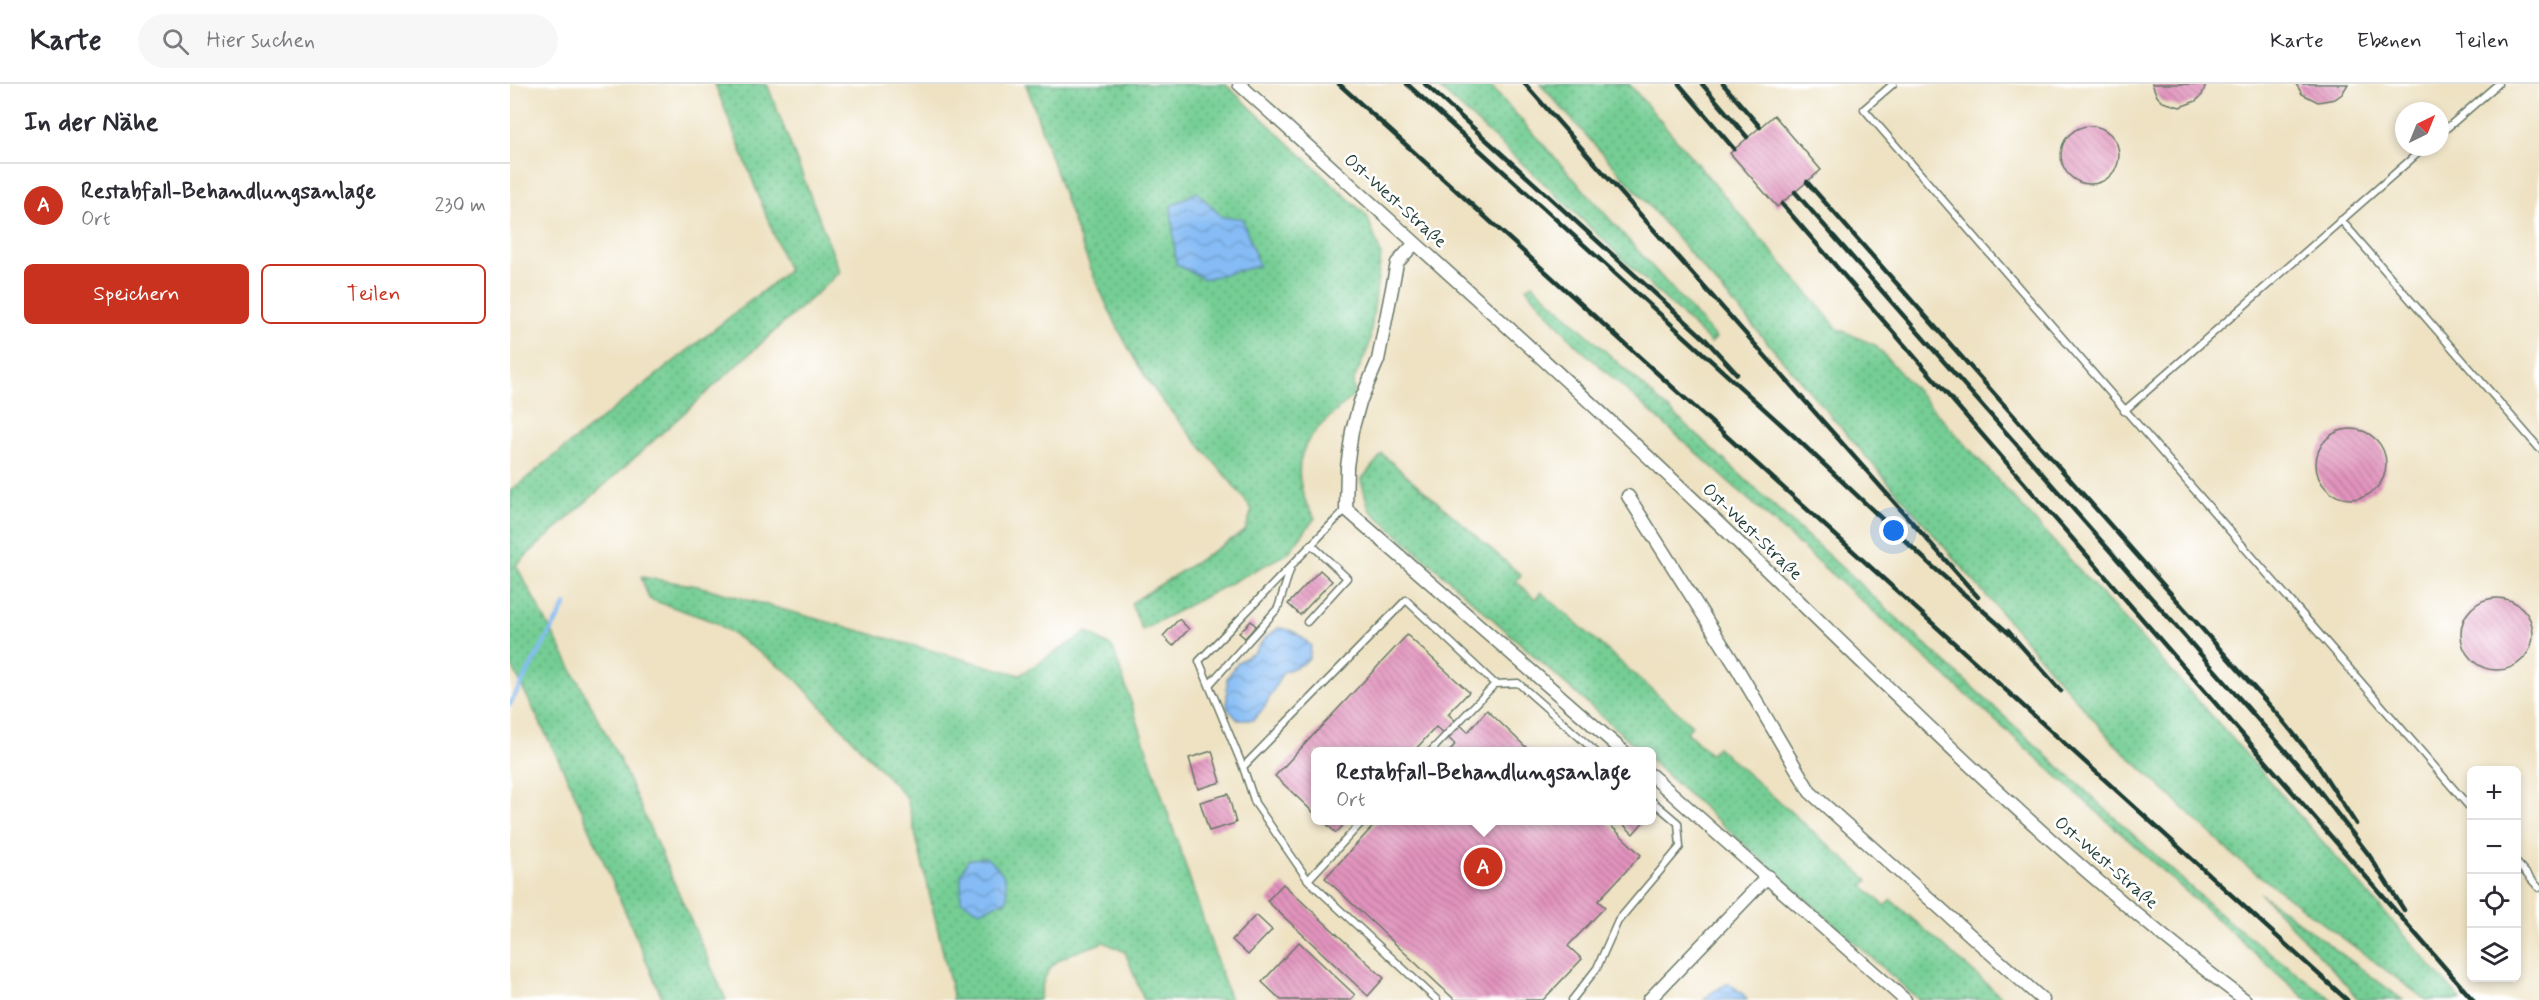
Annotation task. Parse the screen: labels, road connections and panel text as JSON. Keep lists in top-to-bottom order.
{
  "streets": {
    "street": ["Ost-West-Straße"]
  },
  "north": "top right",
  "page": {
    "header": "Karte",
    "search": "Hier suchen",
    "nav": ["Karte", "Ebenen", "Teilen"],
    "heading": "In der Nähe",
    "list": [
      {
        "mark": "A",
        "name": "Restabfall-Behandlungsanlage",
        "note": "Ort",
        "value": "230 m"
      }
    ],
    "buttons": ["Speichern", "Teilen"],
    "popup": ["Restabfall-Behandlungsanlage", "Ort"],
    "map_buttons": ["+", "−"],
    "pins": "A"
  }
}
